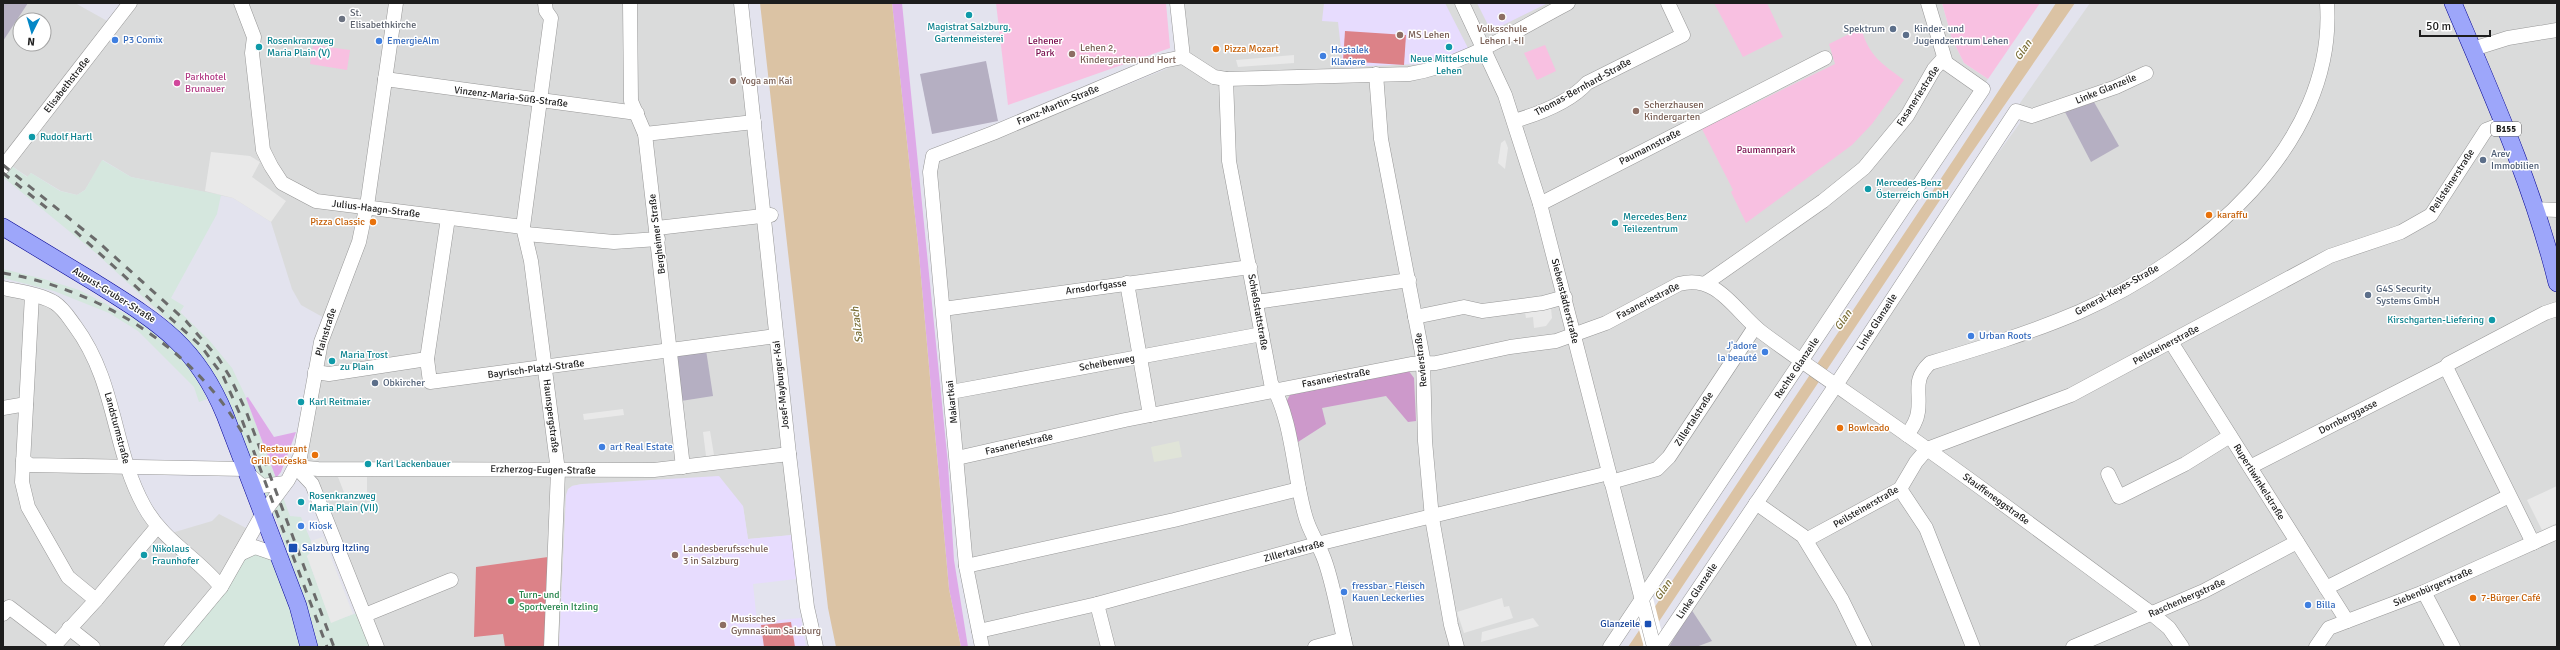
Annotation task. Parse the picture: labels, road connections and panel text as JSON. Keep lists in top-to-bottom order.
{
  "streets": {
    "main road": ["B155", "August-Gruber-Straße"],
    "street": [
      "Elisabethstraße",
      "Thomas-Bernhard-Straße",
      "Linke Glanzeile",
      "Fasaneriestraße",
      "Vinzenz-Maria-Süß-Straße",
      "Franz-Martin-Straße",
      "Paumannstraße",
      "Peilsteinerstraße",
      "Julius-Haagn-Straße",
      "Bergheimer Straße",
      "Arnsdorfgasse",
      "General-Keyes-Straße",
      "Siebenstädterstraße",
      "Schießstattstraße",
      "Plainstraße",
      "Revierstraße",
      "Scheibenweg",
      "Rechte Glanzeile",
      "Bayrisch-Platzl-Straße",
      "Josef-Mayburger-Kai",
      "Makartkai",
      "Haunspergstraße",
      "Dornberggasse",
      "Zillertalstraße",
      "Landsturmstraße",
      "Erzherzog-Eugen-Straße",
      "Rupertiwinkelstraße",
      "Stauffeneggstraße",
      "Siebenbürgerstraße",
      "Raschenbergstraße"
    ]
  },
  "crossings": [
    ["Thomas-Bernhard-Straße", "Siebenstädterstraße"],
    ["Linke Glanzeile", "Siebenstädterstraße"],
    ["Linke Glanzeile", "Stauffeneggstraße"],
    ["Fasaneriestraße", "Siebenstädterstraße"],
    ["Fasaneriestraße", "Schießstattstraße"],
    ["Fasaneriestraße", "Revierstraße"],
    ["Fasaneriestraße", "Rechte Glanzeile"],
    ["Fasaneriestraße", "Makartkai"],
    ["Vinzenz-Maria-Süß-Straße", "Bergheimer Straße"],
    ["Vinzenz-Maria-Süß-Straße", "Plainstraße"],
    ["Vinzenz-Maria-Süß-Straße", "Haunspergstraße"],
    ["Franz-Martin-Straße", "Makartkai"],
    ["B155", "Peilsteinerstraße"],
    ["Paumannstraße", "Siebenstädterstraße"],
    ["Peilsteinerstraße", "Rupertiwinkelstraße"],
    ["Peilsteinerstraße", "Stauffeneggstraße"],
    ["Julius-Haagn-Straße", "Bergheimer Straße"],
    ["Julius-Haagn-Straße", "Plainstraße"],
    ["Julius-Haagn-Straße", "Josef-Mayburger-Kai"],
    ["Julius-Haagn-Straße", "Haunspergstraße"],
    ["Bergheimer Straße", "Bayrisch-Platzl-Straße"],
    ["Bergheimer Straße", "Erzherzog-Eugen-Straße"],
    ["Arnsdorfgasse", "Schießstattstraße"],
    ["Arnsdorfgasse", "Makartkai"],
    ["General-Keyes-Straße", "Stauffeneggstraße"],
    ["August-Gruber-Straße", "Plainstraße"],
    ["Siebenstädterstraße", "Rechte Glanzeile"],
    ["Siebenstädterstraße", "Zillertalstraße"],
    ["Schießstattstraße", "Scheibenweg"],
    ["Schießstattstraße", "Zillertalstraße"],
    ["Plainstraße", "Landsturmstraße"],
    ["Plainstraße", "Erzherzog-Eugen-Straße"],
    ["Revierstraße", "Zillertalstraße"],
    ["Scheibenweg", "Makartkai"],
    ["Rechte Glanzeile", "Stauffeneggstraße"],
    ["Bayrisch-Platzl-Straße", "Josef-Mayburger-Kai"],
    ["Bayrisch-Platzl-Straße", "Haunspergstraße"],
    ["Josef-Mayburger-Kai", "Erzherzog-Eugen-Straße"],
    ["Makartkai", "Zillertalstraße"],
    ["Haunspergstraße", "Erzherzog-Eugen-Straße"],
    ["Dornberggasse", "Rupertiwinkelstraße"],
    ["Rupertiwinkelstraße", "Siebenbürgerstraße"],
    ["Rupertiwinkelstraße", "Raschenbergstraße"],
    ["Stauffeneggstraße", "Raschenbergstraße"]
  ],
  "water": ["Glan", "Salzach"],
  "parks": ["Lehener Park", "Paumannpark"],
  "places": {
    "other": [
      "Magistrat Salzburg, Gartenmeisterei",
      "Volksschule Lehen I +II",
      "St. Elisabethkirche",
      "Spektrum",
      "MS Lehen",
      "Kinder- und Jugendzentrum Lehen",
      "P3 Comix",
      "EmergieAlm",
      "Rosenkranzweg Maria Plain (V)",
      "Neue Mittelschule Lehen",
      "Pizza Mozart",
      "Lehen 2, Kindergarten und Hort",
      "Hostalek Klaviere",
      "Yoga am Kai",
      "Parkhotel Brunauer",
      "Scherzhausen Kindergarten",
      "Rudolf Hartl",
      "Arev Immobilien",
      "Mercedes-Benz Österreich GmbH",
      "karaffu",
      "Pizza Classic",
      "Mercedes Benz Teilezentrum",
      "G4S Security Systems GmbH",
      "Kirschgarten-Liefering",
      "Urban Roots",
      "J'adore la beauté",
      "Maria Trost zu Plain",
      "Obkircher",
      "Karl Reitmaier",
      "Bowlcado",
      "art Real Estate",
      "Restaurant Grill Sućeska",
      "Karl Lackenbauer",
      "Rosenkranzweg Maria Plain (VII)",
      "Kiosk",
      "Nikolaus Fraunhofer",
      "Landesberufsschule 3 in Salzburg",
      "fressbar - Fleisch Kauen Leckerlies",
      "7-Bürger Café",
      "Turn- und Sportverein Itzling",
      "Billa",
      "Musisches Gymnasium Salzburg"
    ],
    "transit": ["Salzburg Itzling", "Glanzeile"]
  },
  "scale_bar": "50 m",
  "north": "bottom"
}
